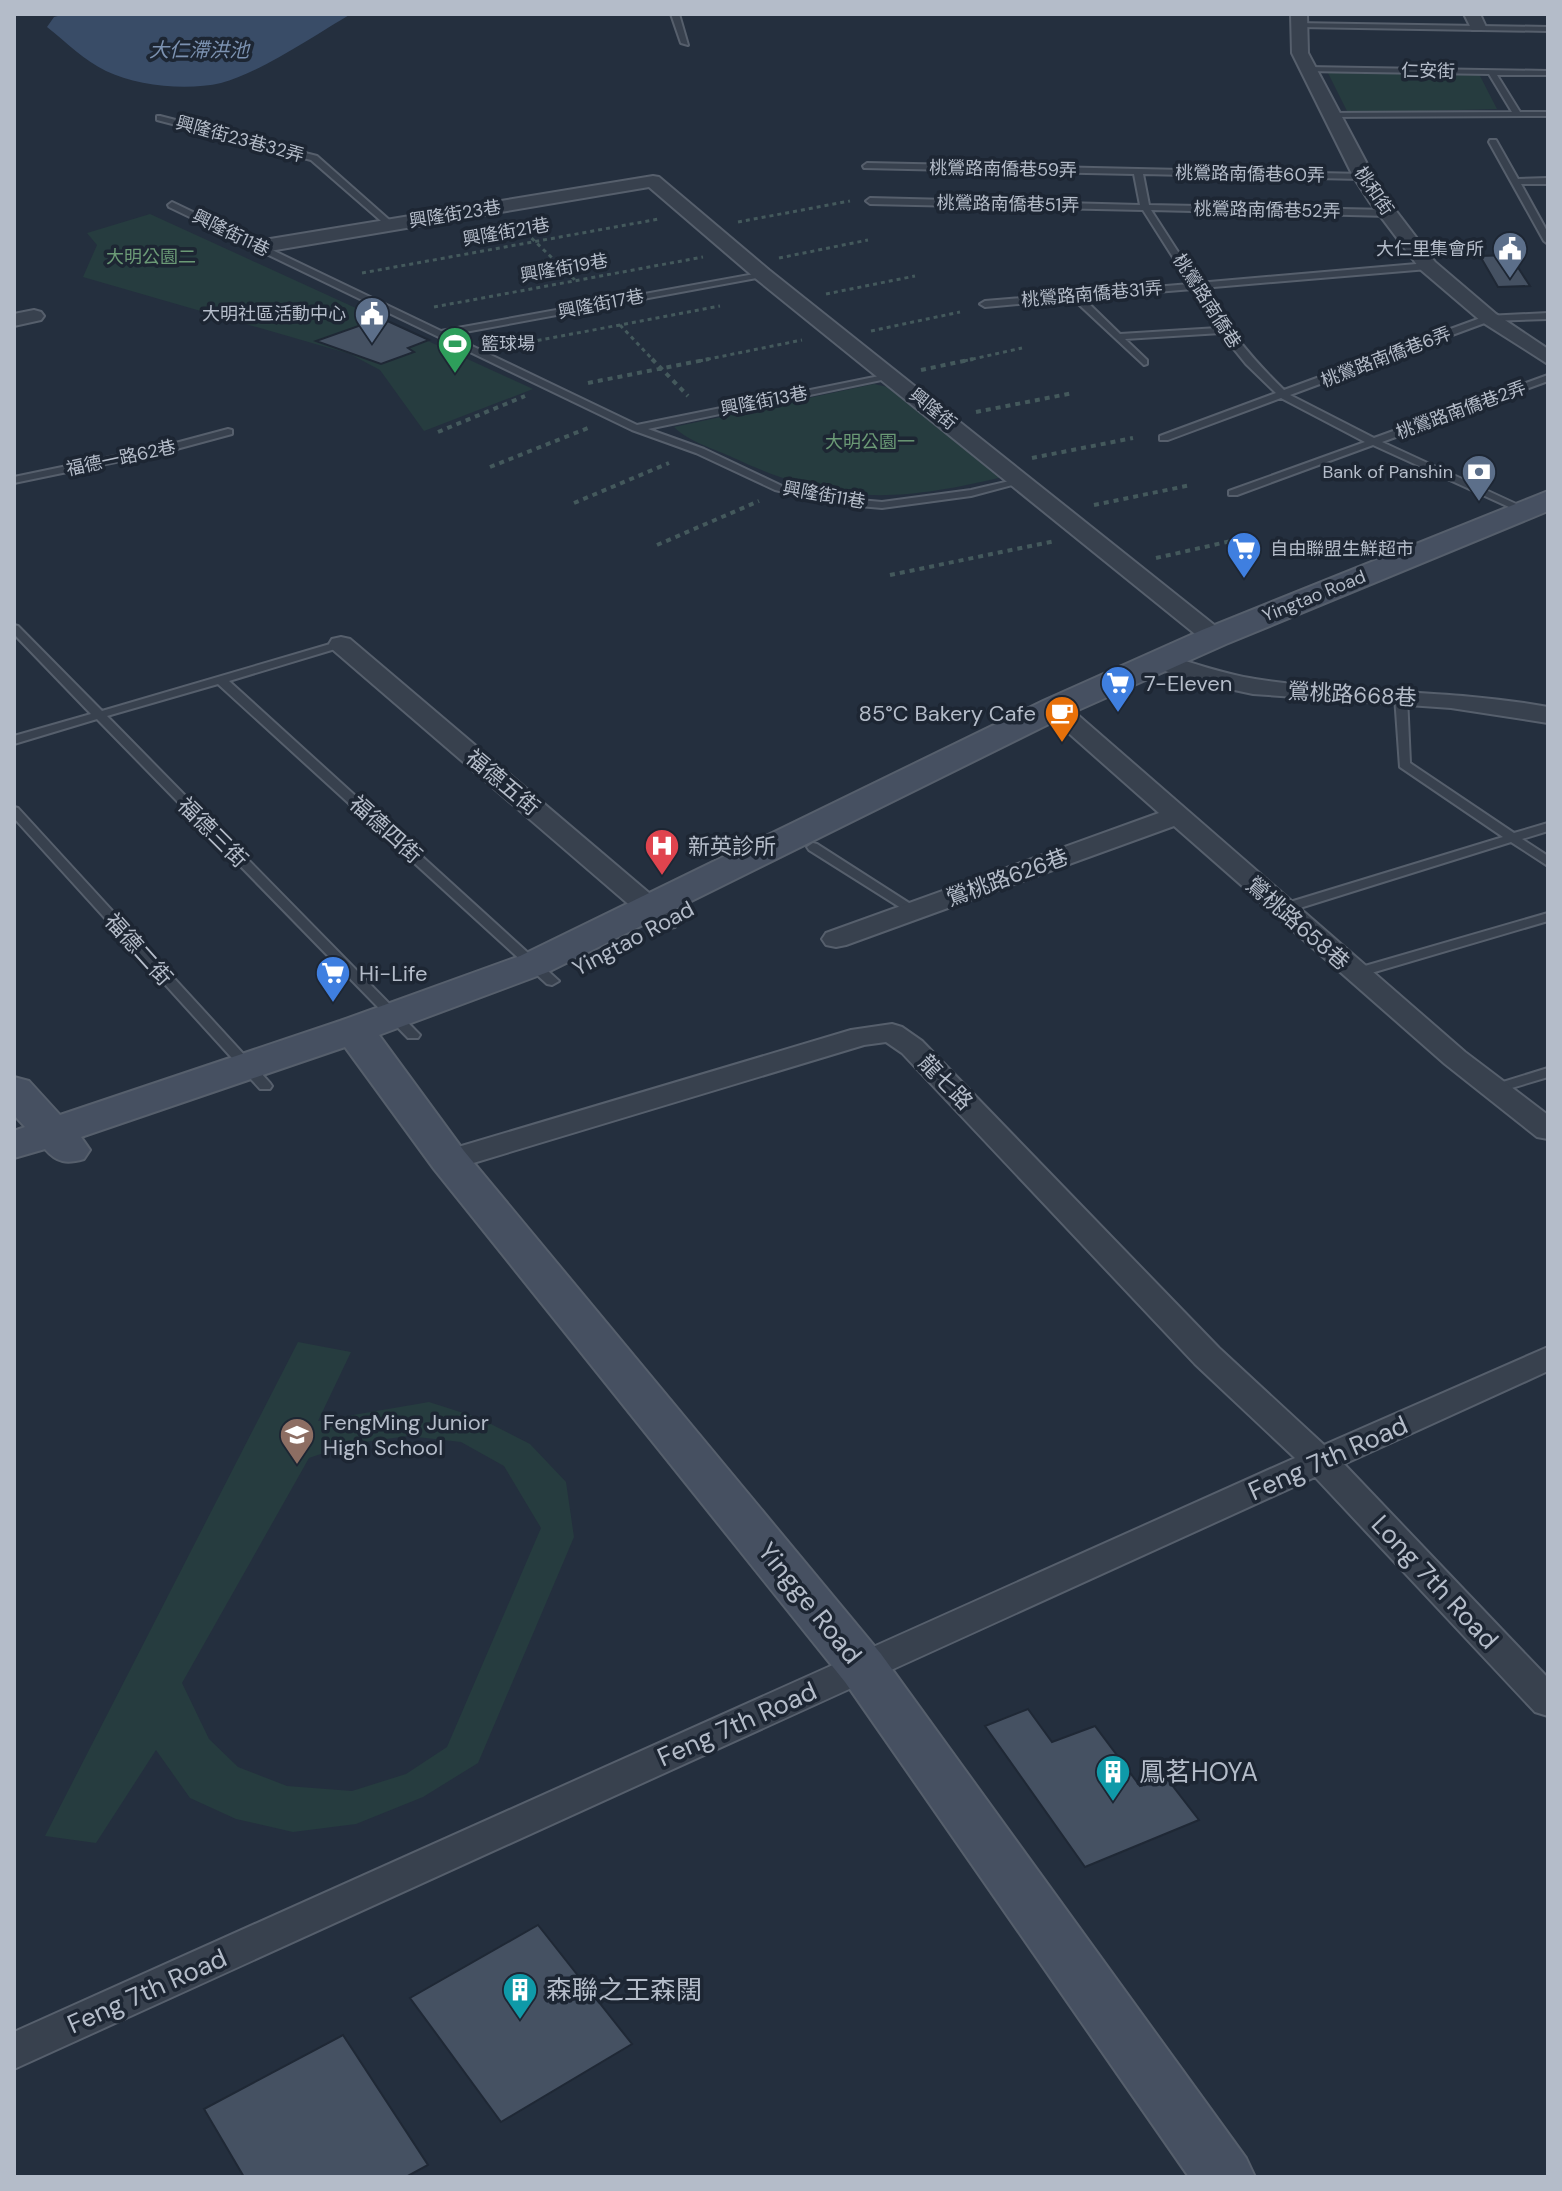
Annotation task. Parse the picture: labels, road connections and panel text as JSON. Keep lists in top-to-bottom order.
{
  "streets": {
    "main road": ["Yingtao Road", "Yingge Road"],
    "street": [
      "桃和街",
      "興隆街23巷",
      "興隆街",
      "鶯桃路668巷",
      "福德五街",
      "鶯桃路626巷",
      "鶯桃路658巷",
      "龍七路",
      "Feng 7th Road",
      "Long 7th Road"
    ],
    "lane": [
      "仁安街",
      "興隆街23巷32弄",
      "桃鶯路南僑巷59弄",
      "桃鶯路南僑巷60弄",
      "桃鶯路南僑巷51弄",
      "桃鶯路南僑巷52弄",
      "興隆街11巷",
      "桃鶯路南僑巷31弄",
      "桃鶯路南僑巷",
      "興隆街17巷",
      "桃鶯路南僑巷6弄",
      "興隆街13巷",
      "桃鶯路南僑巷2弄",
      "福德一路62巷",
      "福德四街",
      "福德三街",
      "福德二街"
    ],
    "path": ["興隆街21巷", "興隆街19巷"]
  },
  "crossings": [
    ["仁安街", "桃和街"],
    ["興隆街23巷32弄", "興隆街23巷"],
    ["桃鶯路南僑巷59弄", "桃鶯路南僑巷60弄"],
    ["桃鶯路南僑巷59弄", "桃鶯路南僑巷"],
    ["桃鶯路南僑巷60弄", "桃和街"],
    ["桃鶯路南僑巷60弄", "桃鶯路南僑巷"],
    ["桃和街", "桃鶯路南僑巷52弄"],
    ["桃和街", "桃鶯路南僑巷31弄"],
    ["桃和街", "桃鶯路南僑巷6弄"],
    ["桃鶯路南僑巷51弄", "桃鶯路南僑巷52弄"],
    ["桃鶯路南僑巷51弄", "桃鶯路南僑巷"],
    ["桃鶯路南僑巷52弄", "桃鶯路南僑巷"],
    ["興隆街23巷", "興隆街11巷"],
    ["興隆街23巷", "興隆街"],
    ["興隆街21巷", "興隆街11巷"],
    ["興隆街21巷", "興隆街"],
    ["興隆街11巷", "興隆街19巷"],
    ["興隆街11巷", "興隆街17巷"],
    ["興隆街11巷", "興隆街13巷"],
    ["興隆街11巷", "興隆街"],
    ["興隆街19巷", "興隆街17巷"],
    ["興隆街19巷", "興隆街"],
    ["桃鶯路南僑巷31弄", "桃鶯路南僑巷"],
    ["桃鶯路南僑巷", "桃鶯路南僑巷6弄"],
    ["桃鶯路南僑巷", "桃鶯路南僑巷2弄"],
    ["桃鶯路南僑巷", "Yingtao Road"],
    ["興隆街17巷", "興隆街"],
    ["興隆街13巷", "興隆街"],
    ["興隆街", "Yingtao Road"],
    ["Yingtao Road", "鶯桃路668巷"],
    ["Yingtao Road", "福德五街"],
    ["Yingtao Road", "福德四街"],
    ["Yingtao Road", "福德三街"],
    ["Yingtao Road", "鶯桃路658巷"],
    ["Yingtao Road", "福德二街"],
    ["Yingtao Road", "Yingge Road"],
    ["福德三街", "Yingge Road"],
    ["鶯桃路626巷", "鶯桃路658巷"],
    ["龍七路", "Feng 7th Road"],
    ["龍七路", "Long 7th Road"],
    ["龍七路", "Yingge Road"],
    ["Feng 7th Road", "Long 7th Road"],
    ["Feng 7th Road", "Yingge Road"]
  ],
  "water": ["大仁滯洪池"],
  "parks": ["大明公園二", "大明公園一"],
  "places": {
    "public building": ["大仁里集會所", "大明社區活動中心"],
    "sports": ["籃球場"],
    "bank": ["Bank of Panshin"],
    "supermarket": ["自由聯盟生鮮超市", "7-Eleven", "Hi-Life"],
    "cafe": ["85°C Bakery Cafe"],
    "hospital": ["新英診所"],
    "school or university": ["FengMing Junior High School"],
    "building": ["鳳茗HOYA", "森聯之王森闊"]
  }
}
